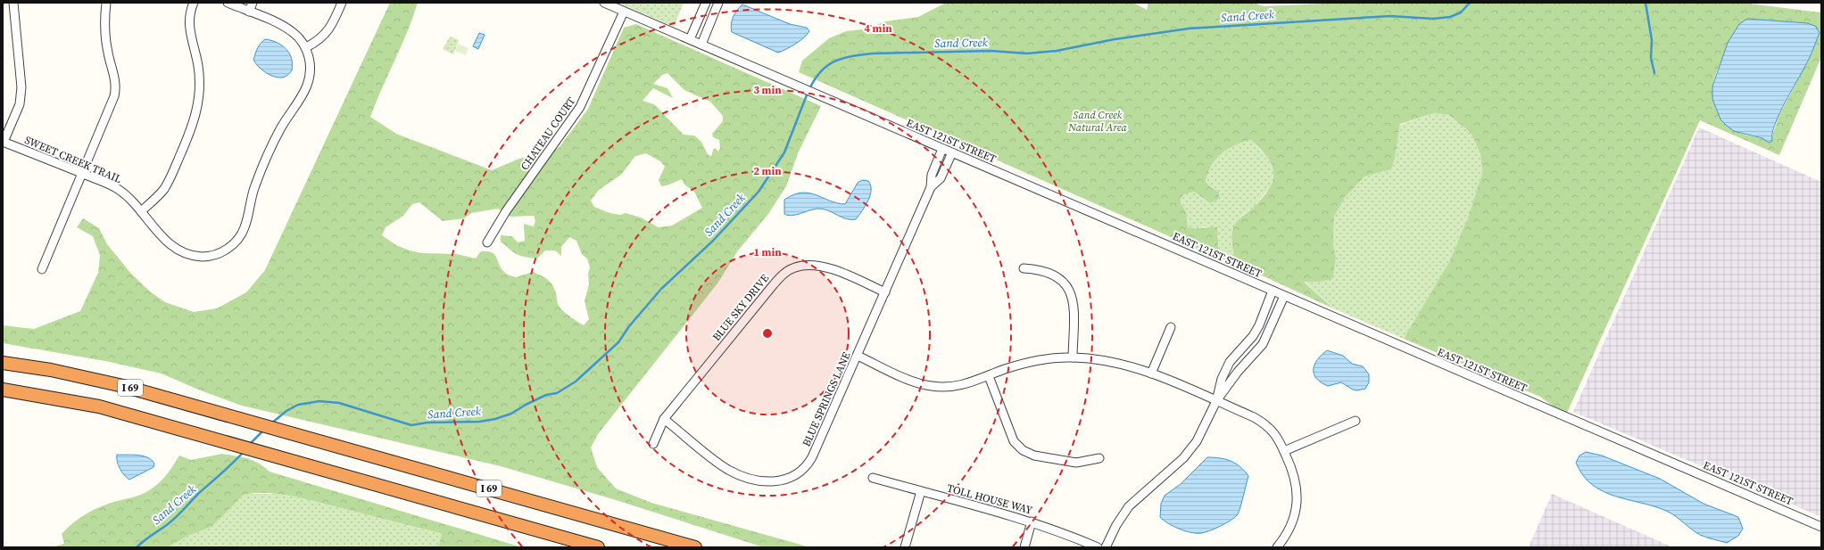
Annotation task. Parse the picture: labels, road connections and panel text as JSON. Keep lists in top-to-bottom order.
{
  "streets": {
    "highway": ["I 69"],
    "street": [
      "CHATEAU COURT",
      "EAST 121ST STREET",
      "SWEET CREEK TRAIL",
      "BLUE SKY DRIVE",
      "BLUE SPRINGS LANE",
      "TOLL HOUSE WAY"
    ]
  },
  "crossings": [
    ["CHATEAU COURT", "EAST 121ST STREET"],
    ["EAST 121ST STREET", "BLUE SPRINGS LANE"],
    ["BLUE SKY DRIVE", "BLUE SPRINGS LANE"]
  ],
  "water": ["Sand Creek"],
  "parks": ["Sand Creek Natural Area"],
  "rings": [
    "4 min",
    "3 min",
    "2 min",
    "1 min"
  ]
}
